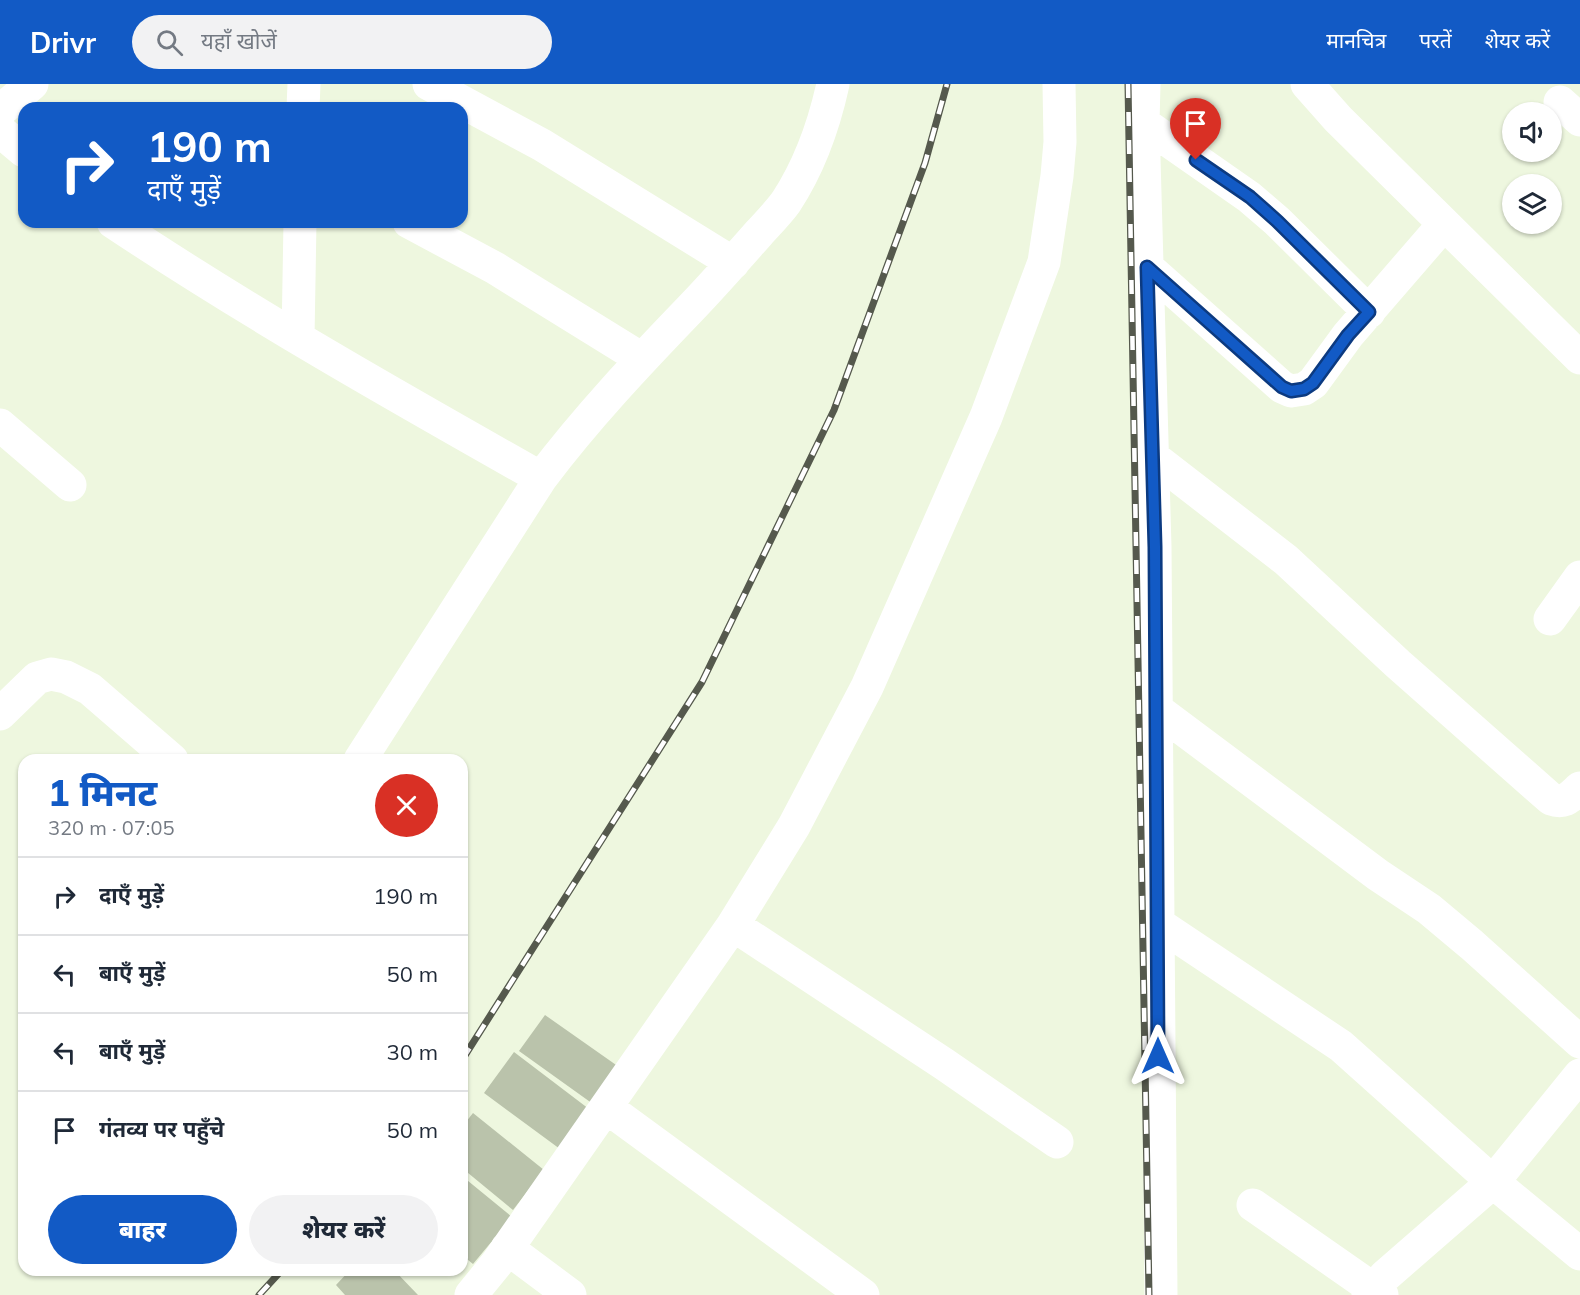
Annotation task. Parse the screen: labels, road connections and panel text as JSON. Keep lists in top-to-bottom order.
{
  "page": {
    "header": "Drivr",
    "search": "यहाँ खोजें",
    "nav": ["मानचित्र", "परतें", "शेयर करें"],
    "turn": ["190 m", "दाएँ मुड़ें"],
    "heading": ["1 मिनट", "320 m · 07:05"],
    "list": [
      {
        "name": "दाएँ मुड़ें",
        "value": "190 m"
      },
      {
        "name": "बाएँ मुड़ें",
        "value": "50 m"
      },
      {
        "name": "बाएँ मुड़ें",
        "value": "30 m"
      },
      {
        "name": "गंतव्य पर पहुँचे",
        "value": "50 m"
      }
    ],
    "buttons": ["बाहर", "शेयर करें"]
  }
}
